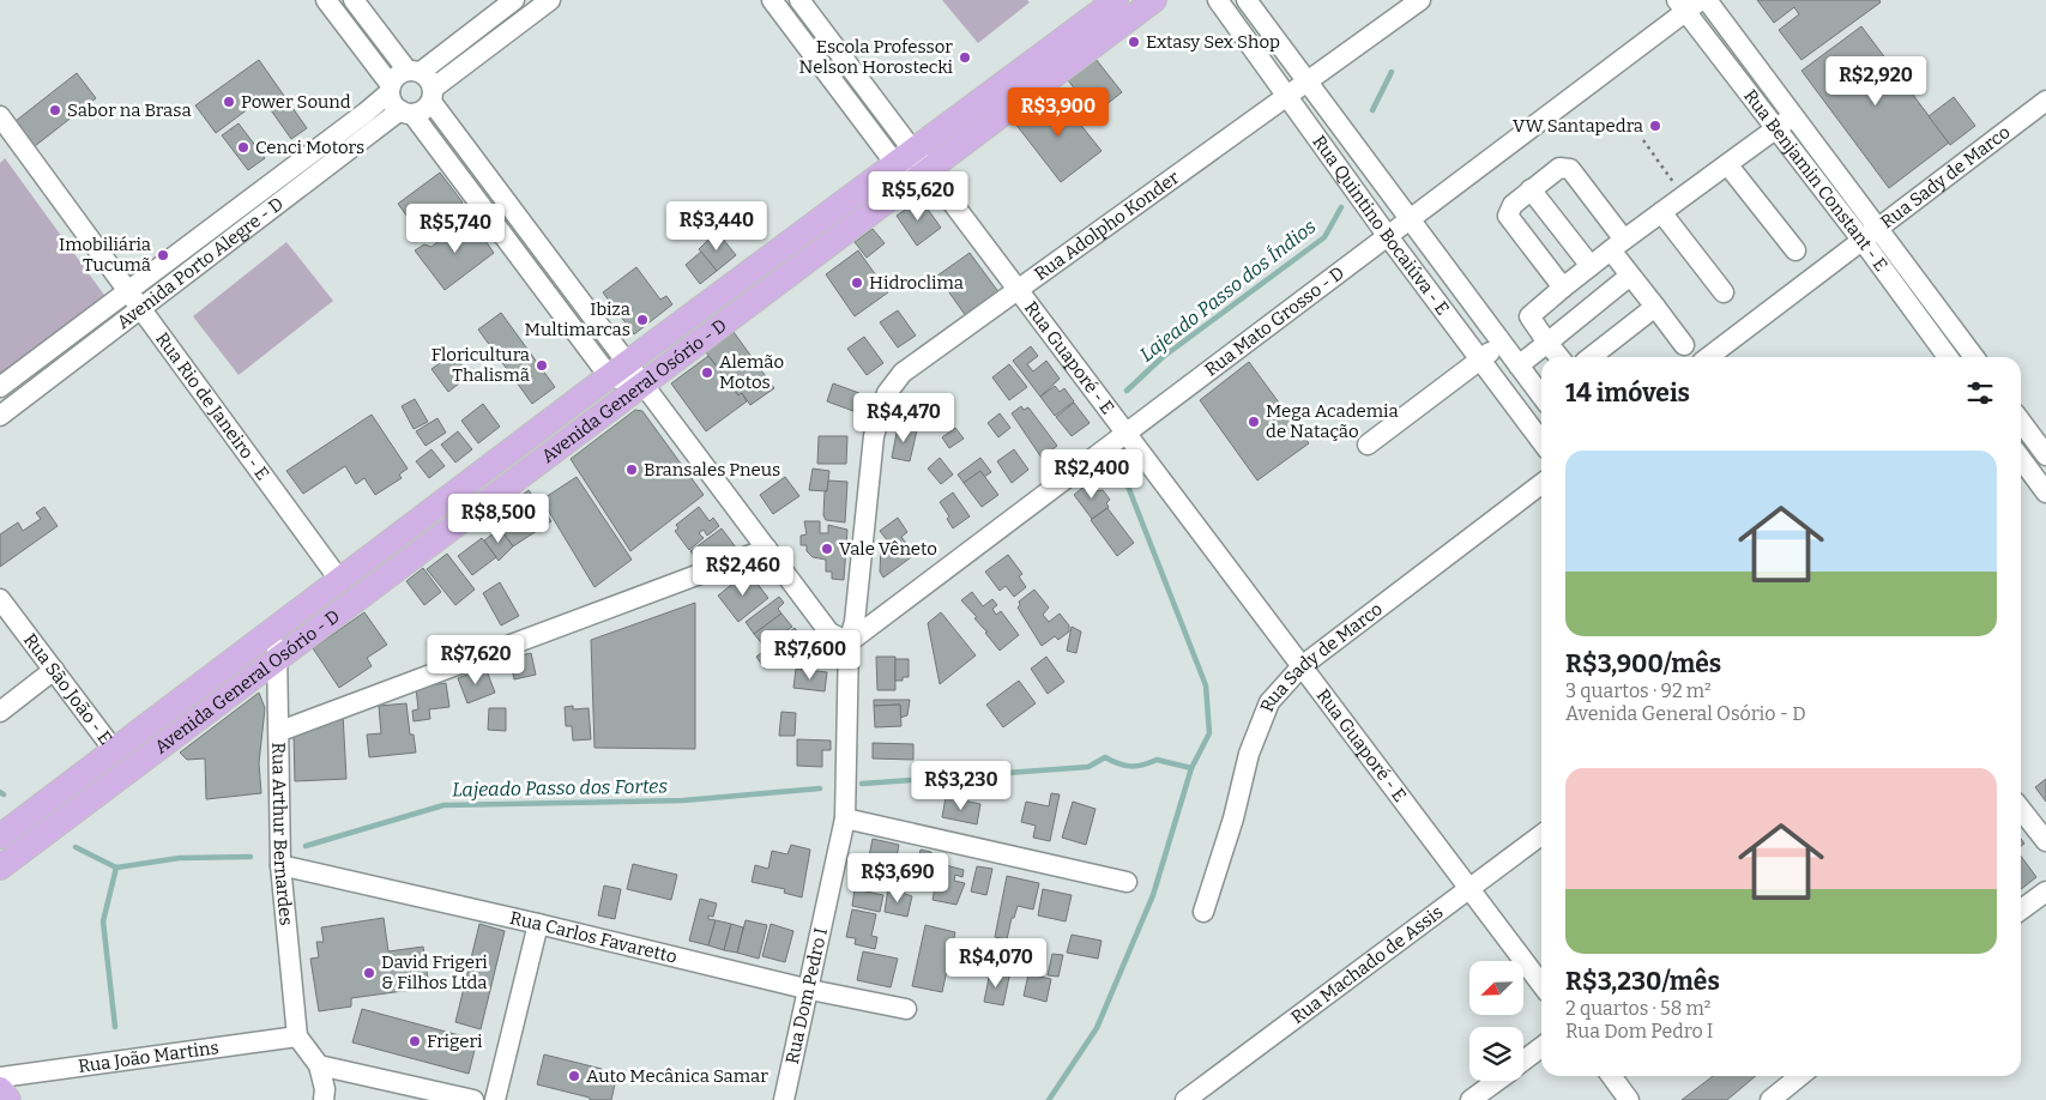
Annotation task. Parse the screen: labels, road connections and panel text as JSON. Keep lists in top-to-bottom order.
{
  "streets": {
    "main road": ["Avenida General Osório - D"],
    "street": [
      "Rua Sady de Marco",
      "Rua Benjamin Constant - E",
      "Rua Adolpho Konder",
      "Rua Quintino Bocaiúva - E",
      "Avenida Porto Alegre - D",
      "Rua Mato Grosso - D",
      "Rua Guaporé - E",
      "Rua Rio de Janeiro - E",
      "Rua São João - E",
      "Rua Arthur Bernardes",
      "Rua Carlos Favaretto",
      "Rua Machado de Assis",
      "Rua Dom Pedro I",
      "Rua João Martins"
    ]
  },
  "crossings": [
    ["Rua Sady de Marco", "Rua Benjamin Constant - E"],
    ["Rua Sady de Marco", "Rua Guaporé - E"],
    ["Rua Benjamin Constant - E", "Rua Mato Grosso - D"],
    ["Rua Adolpho Konder", "Rua Quintino Bocaiúva - E"],
    ["Rua Adolpho Konder", "Rua Mato Grosso - D"],
    ["Rua Adolpho Konder", "Rua Guaporé - E"],
    ["Rua Adolpho Konder", "Rua Dom Pedro I"],
    ["Rua Quintino Bocaiúva - E", "Rua Mato Grosso - D"],
    ["Avenida Porto Alegre - D", "Rua Rio de Janeiro - E"],
    ["Rua Mato Grosso - D", "Rua Guaporé - E"],
    ["Rua Mato Grosso - D", "Rua Dom Pedro I"],
    ["Rua Guaporé - E", "Avenida General Osório - D"],
    ["Rua Guaporé - E", "Rua Machado de Assis"],
    ["Avenida General Osório - D", "Rua Rio de Janeiro - E"],
    ["Avenida General Osório - D", "Rua São João - E"],
    ["Avenida General Osório - D", "Rua Arthur Bernardes"],
    ["Rua Arthur Bernardes", "Rua Carlos Favaretto"],
    ["Rua Arthur Bernardes", "Rua João Martins"],
    ["Rua Carlos Favaretto", "Rua Dom Pedro I"]
  ],
  "water": ["Lajeado Passo dos Índios", "Lajeado Passo dos Fortes"],
  "places": [
    "Extasy Sex Shop",
    "Escola Professor Nelson Horostecki",
    "Power Sound",
    "Sabor na Brasa",
    "VW Santapedra",
    "Cenci Motors",
    "Imobiliária Tucumã",
    "Hidroclima",
    "Ibiza Multimarcas",
    "Floricultura Thalismã",
    "Alemão Motos",
    "Mega Academia de Natação",
    "Bransales Pneus",
    "Vale Vêneto",
    "David Frigeri & Filhos Ltda",
    "Frigeri",
    "Auto Mecânica Samar"
  ],
  "north": "bottom left",
  "page": {
    "price": [
      "R$2,920",
      "R$3,900",
      "R$5,620",
      "R$3,440",
      "R$5,740",
      "R$4,470",
      "R$2,400",
      "R$8,500",
      "R$2,460",
      "R$7,600",
      "R$7,620",
      "R$3,230",
      "R$3,690",
      "R$4,070"
    ],
    "heading": "14 imóveis",
    "list": [
      {
        "name": "R$3,900/mês",
        "note": "3 quartos · 92 m² · Avenida General Osório - D"
      },
      {
        "name": "R$3,230/mês",
        "note": "2 quartos · 58 m² · Rua Dom Pedro I"
      }
    ]
  }
}
